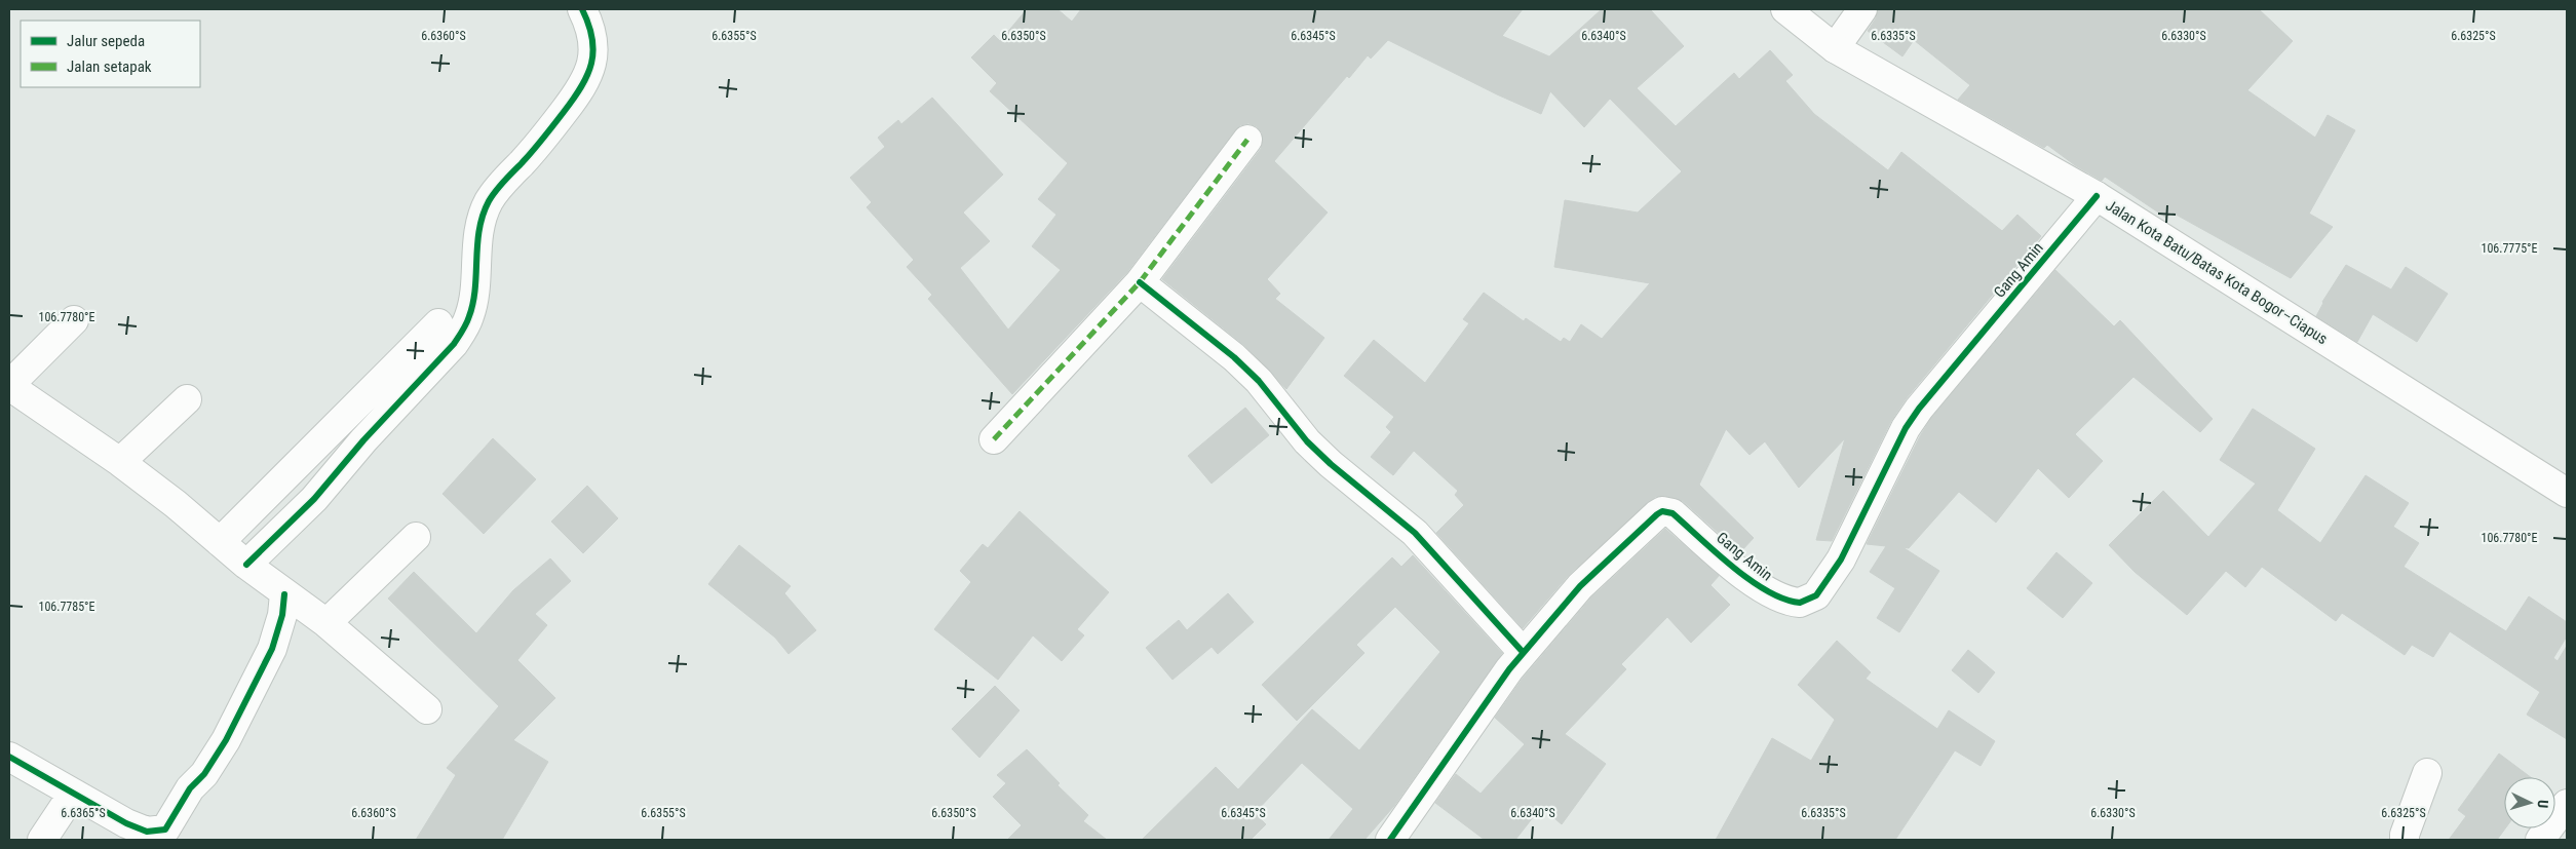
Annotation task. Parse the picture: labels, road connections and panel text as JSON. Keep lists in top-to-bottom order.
{
  "streets": {
    "street": ["Gang Amin", "Jalan Kota Batu/Batas Kota Bogor–Ciapus"]
  },
  "crossings": [
    ["Gang Amin", "Jalan Kota Batu/Batas Kota Bogor–Ciapus"]
  ],
  "legend": ["Jalur sepeda", "Jalan setapak"],
  "north": "right",
  "coordinates": [
    "6.6360°S",
    "6.6355°S",
    "6.6350°S",
    "6.6345°S",
    "6.6340°S",
    "6.6335°S",
    "6.6330°S",
    "6.6325°S",
    "106.7775°E",
    "106.7780°E",
    "106.7785°E",
    "6.6365°S"
  ]
}
